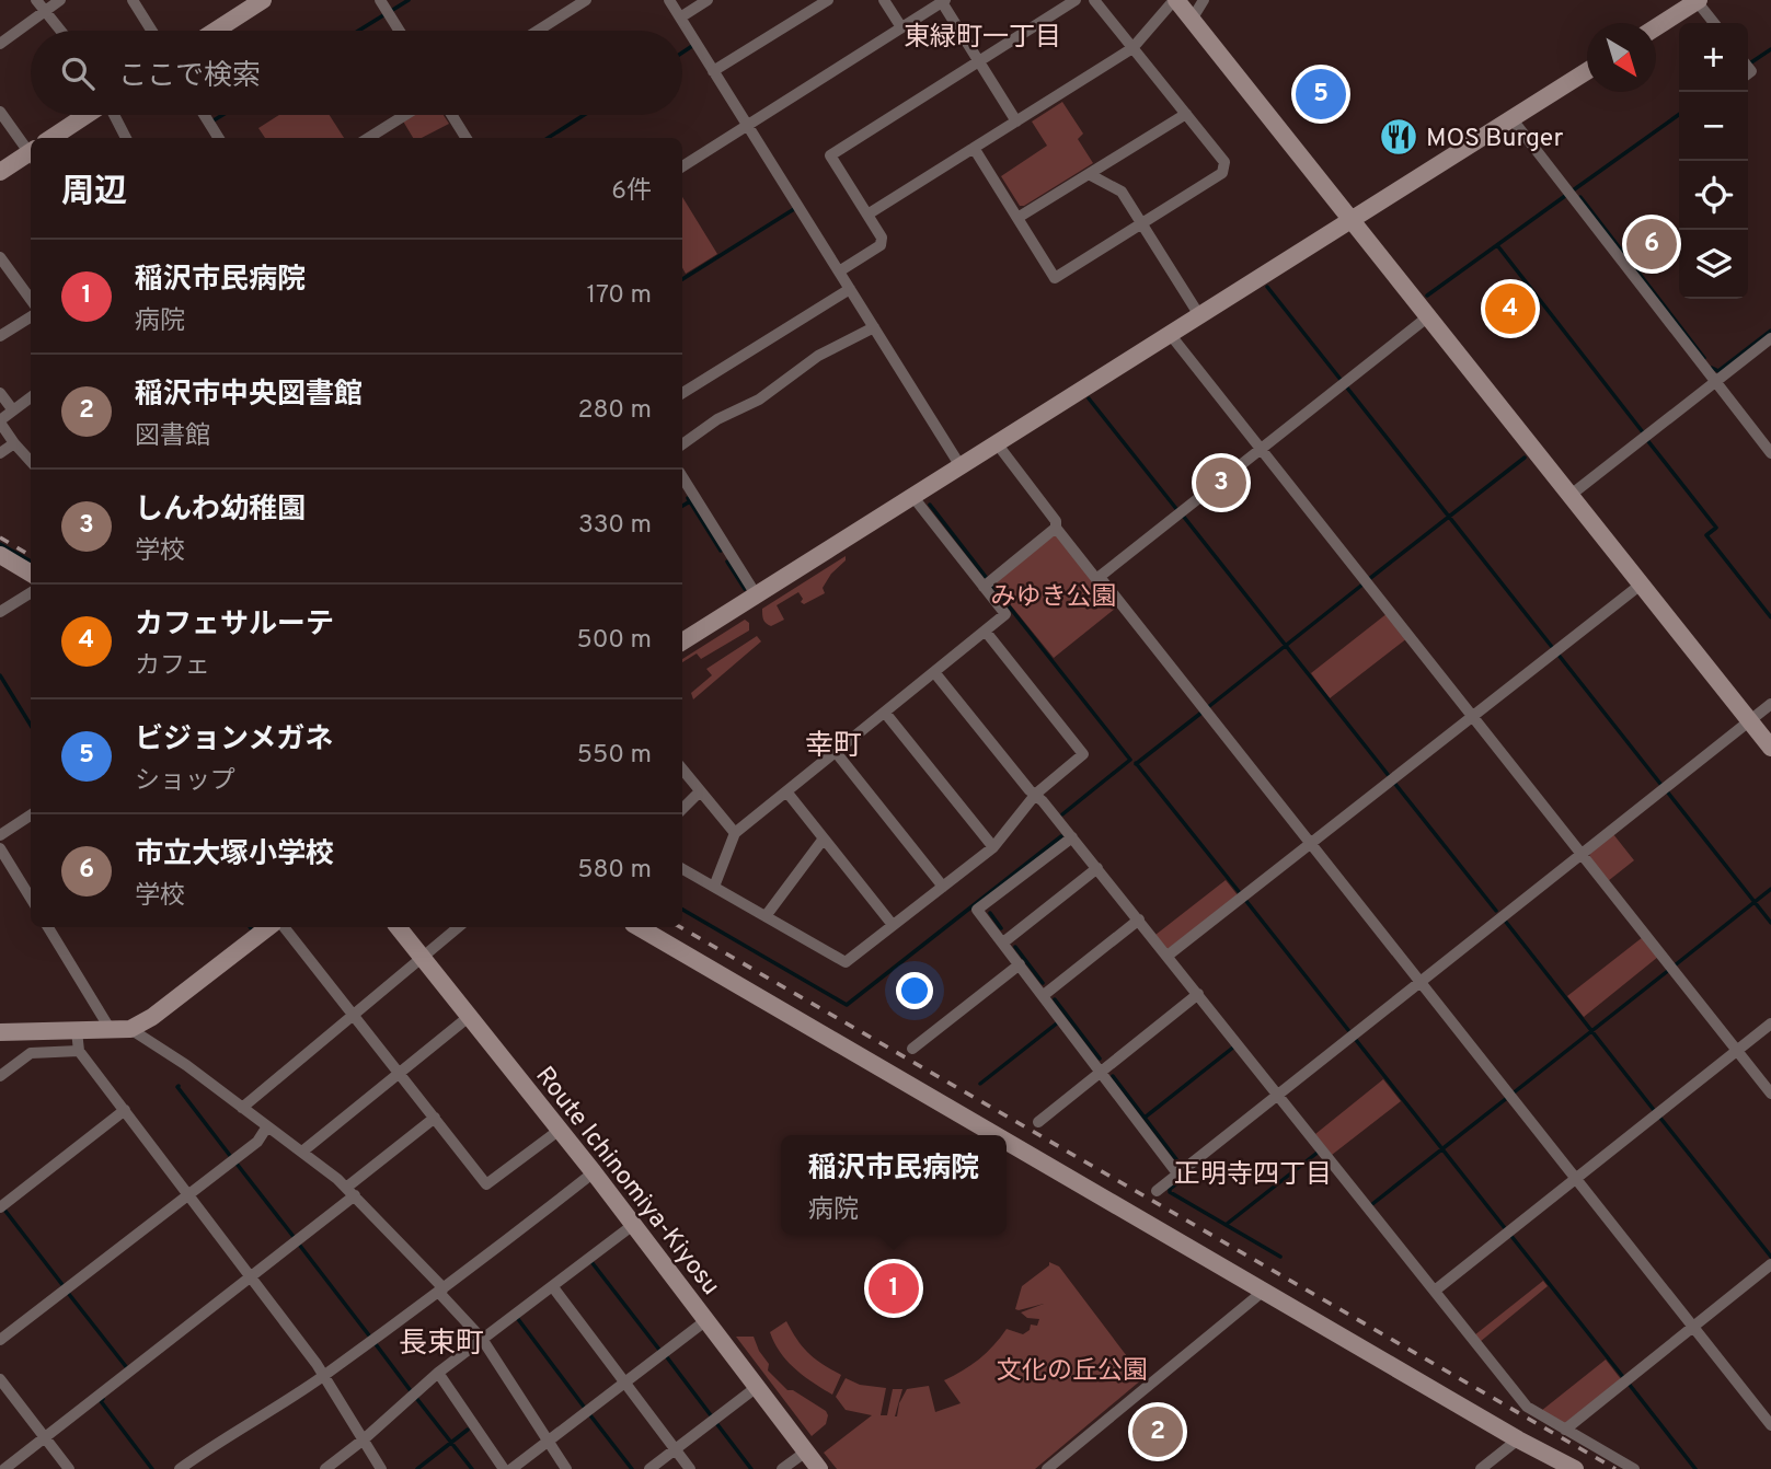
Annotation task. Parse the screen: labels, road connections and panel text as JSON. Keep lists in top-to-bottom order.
{
  "streets": {
    "street": ["Route Ichinomiya-Kiyosu"]
  },
  "districts": [
    "東緑町一丁目",
    "幸町",
    "正明寺四丁目",
    "長束町"
  ],
  "parks": ["みゆき公園", "文化の丘公園"],
  "places": {
    "restaurant": ["MOS Burger"]
  },
  "north": "bottom right",
  "page": {
    "map_buttons": ["+", "−"],
    "search": "ここで検索",
    "pins": [
      "5",
      "6",
      "4",
      "3",
      "1",
      "2"
    ],
    "heading": ["周辺", "6件"],
    "list": [
      {
        "mark": "1",
        "name": "稲沢市民病院",
        "note": "病院",
        "value": "170 m"
      },
      {
        "mark": "2",
        "name": "稲沢市中央図書館",
        "note": "図書館",
        "value": "280 m"
      },
      {
        "mark": "3",
        "name": "しんわ幼稚園",
        "note": "学校",
        "value": "330 m"
      },
      {
        "mark": "4",
        "name": "カフェサルーテ",
        "note": "カフェ",
        "value": "500 m"
      },
      {
        "mark": "5",
        "name": "ビジョンメガネ",
        "note": "ショップ",
        "value": "550 m"
      },
      {
        "mark": "6",
        "name": "市立大塚小学校",
        "note": "学校",
        "value": "580 m"
      }
    ],
    "popup": ["稲沢市民病院", "病院"]
  }
}
